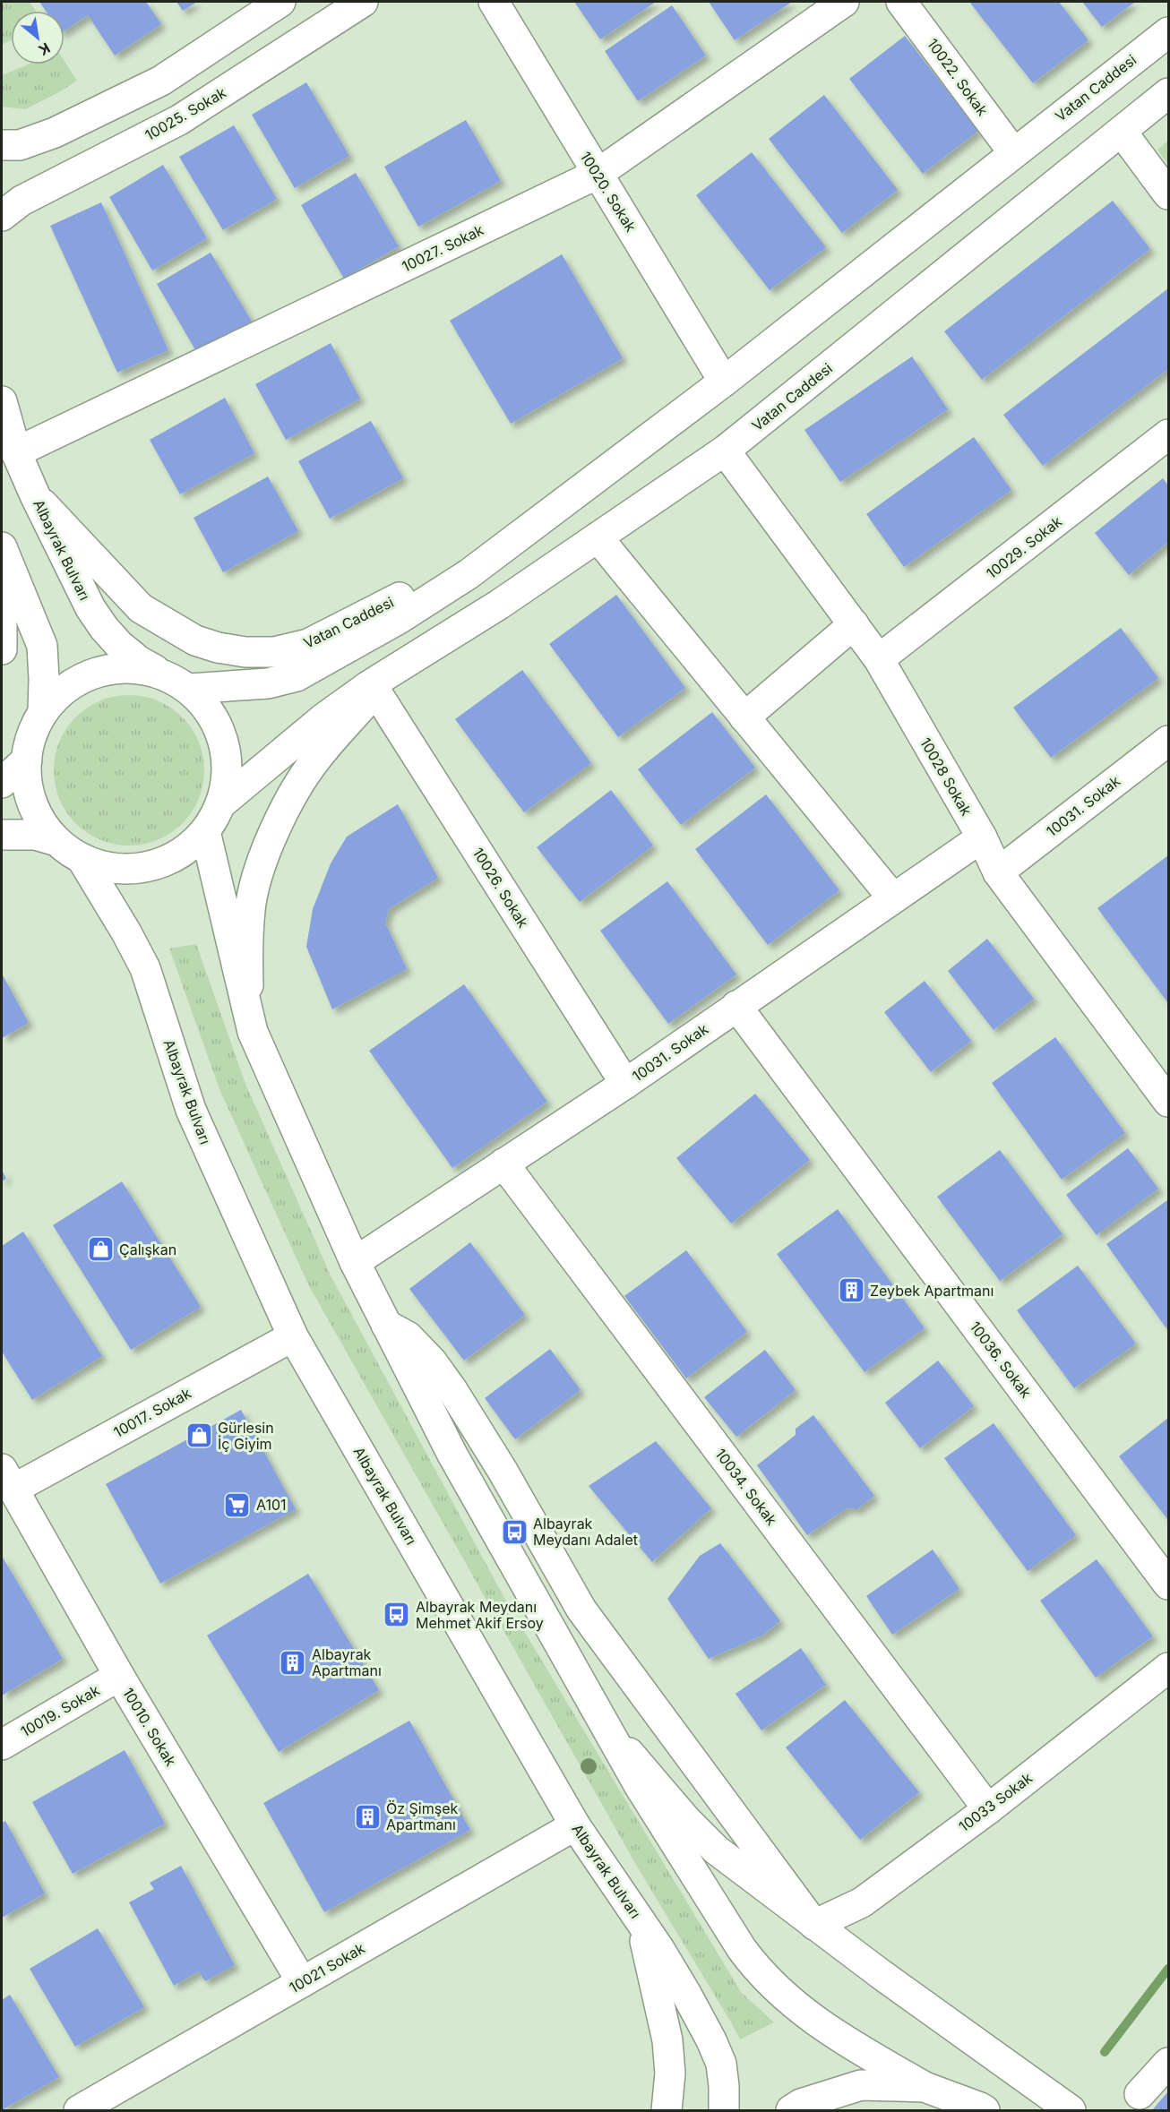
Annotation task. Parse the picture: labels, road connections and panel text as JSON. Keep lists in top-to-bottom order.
{
  "streets": {
    "street": [
      "10022. Sokak",
      "Vatan Caddesi",
      "10025. Sokak",
      "10020. Sokak",
      "10027. Sokak",
      "10029. Sokak",
      "Albayrak Bulvarı",
      "10028 Sokak",
      "10031. Sokak",
      "10026. Sokak",
      "10036. Sokak",
      "10017. Sokak",
      "10034. Sokak",
      "10019. Sokak",
      "10010. Sokak",
      "10033 Sokak",
      "10021 Sokak"
    ]
  },
  "crossings": [
    ["10022. Sokak", "Vatan Caddesi"],
    ["Vatan Caddesi", "10020. Sokak"],
    ["Vatan Caddesi", "Albayrak Bulvarı"],
    ["Vatan Caddesi", "10028 Sokak"],
    ["Vatan Caddesi", "10026. Sokak"],
    ["10020. Sokak", "10027. Sokak"],
    ["10027. Sokak", "Albayrak Bulvarı"],
    ["10029. Sokak", "10028 Sokak"],
    ["Albayrak Bulvarı", "10017. Sokak"],
    ["Albayrak Bulvarı", "10021 Sokak"],
    ["10028 Sokak", "10031. Sokak"],
    ["10031. Sokak", "10026. Sokak"],
    ["10031. Sokak", "10036. Sokak"],
    ["10031. Sokak", "10034. Sokak"],
    ["10017. Sokak", "10010. Sokak"],
    ["10034. Sokak", "10033 Sokak"],
    ["10019. Sokak", "10010. Sokak"],
    ["10010. Sokak", "10021 Sokak"]
  ],
  "places": {
    "shop": ["Çalışkan", "Gürlesin İç Giyim"],
    "building": ["Zeybek Apartmanı", "Albayrak Apartmanı", "Öz Şimşek Apartmanı"],
    "supermarket": ["A101"],
    "bus stop": ["Albayrak Meydanı Adalet", "Albayrak Meydanı Mehmet Akif Ersoy"]
  },
  "north": "bottom right"
}
